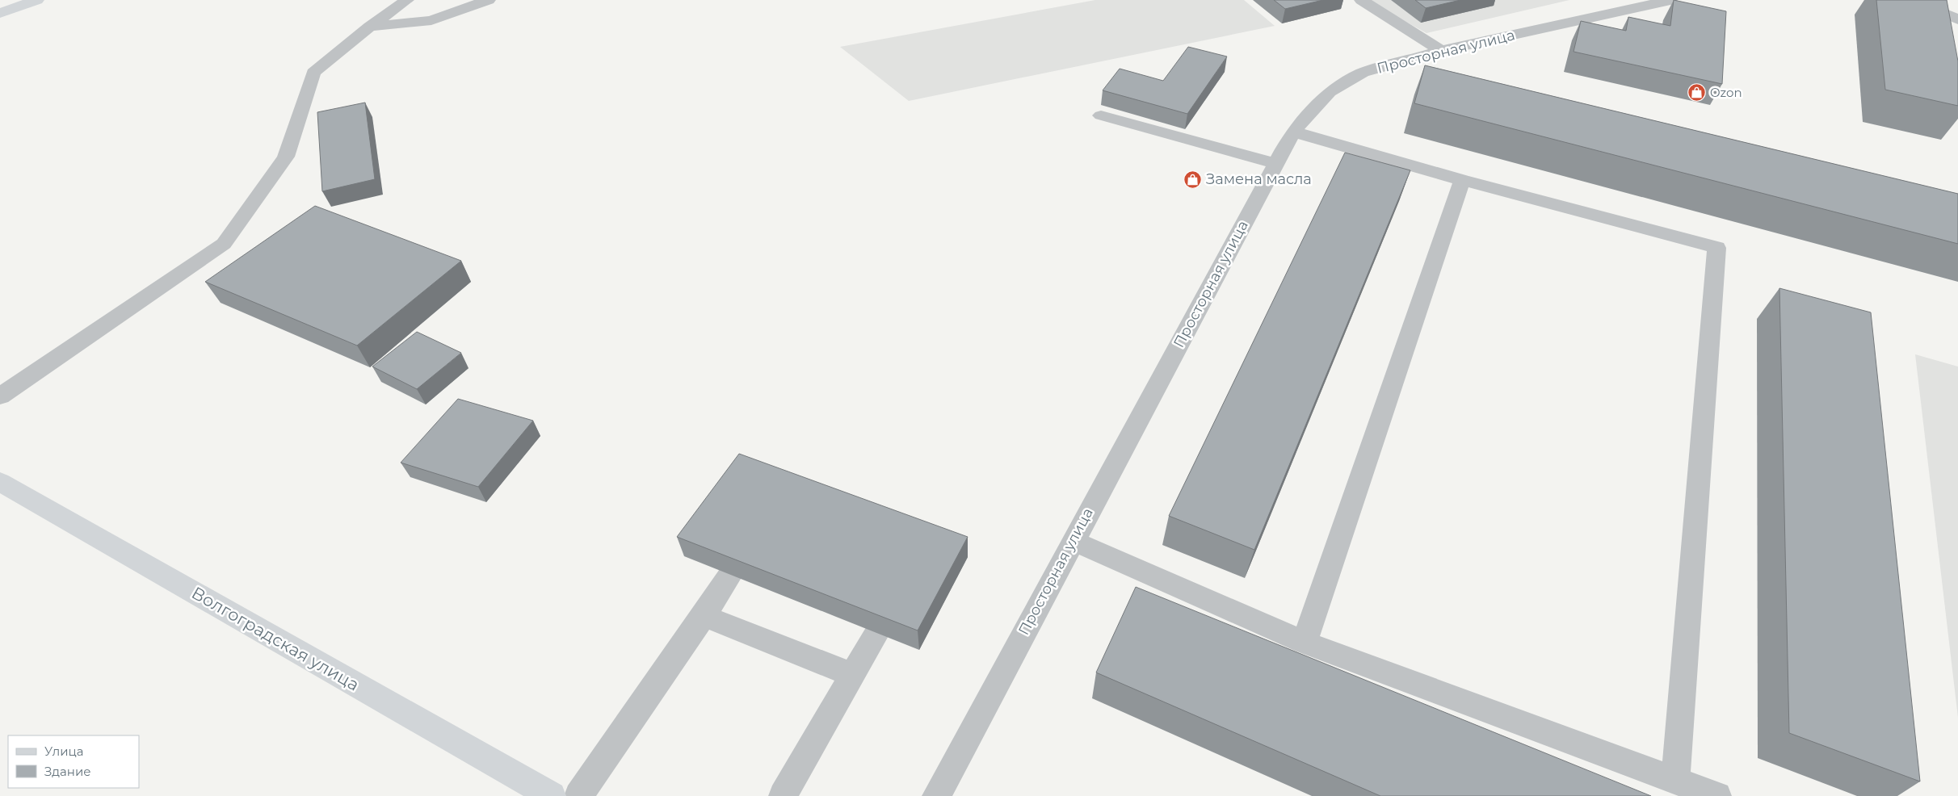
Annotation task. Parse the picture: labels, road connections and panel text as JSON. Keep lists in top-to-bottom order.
{
  "streets": {
    "main road": ["Волгоградская улица"],
    "street": ["Просторная улица"]
  },
  "places": {
    "shop": ["Ozon", "Замена масла"]
  },
  "legend": ["Улица", "Здание"]
}
